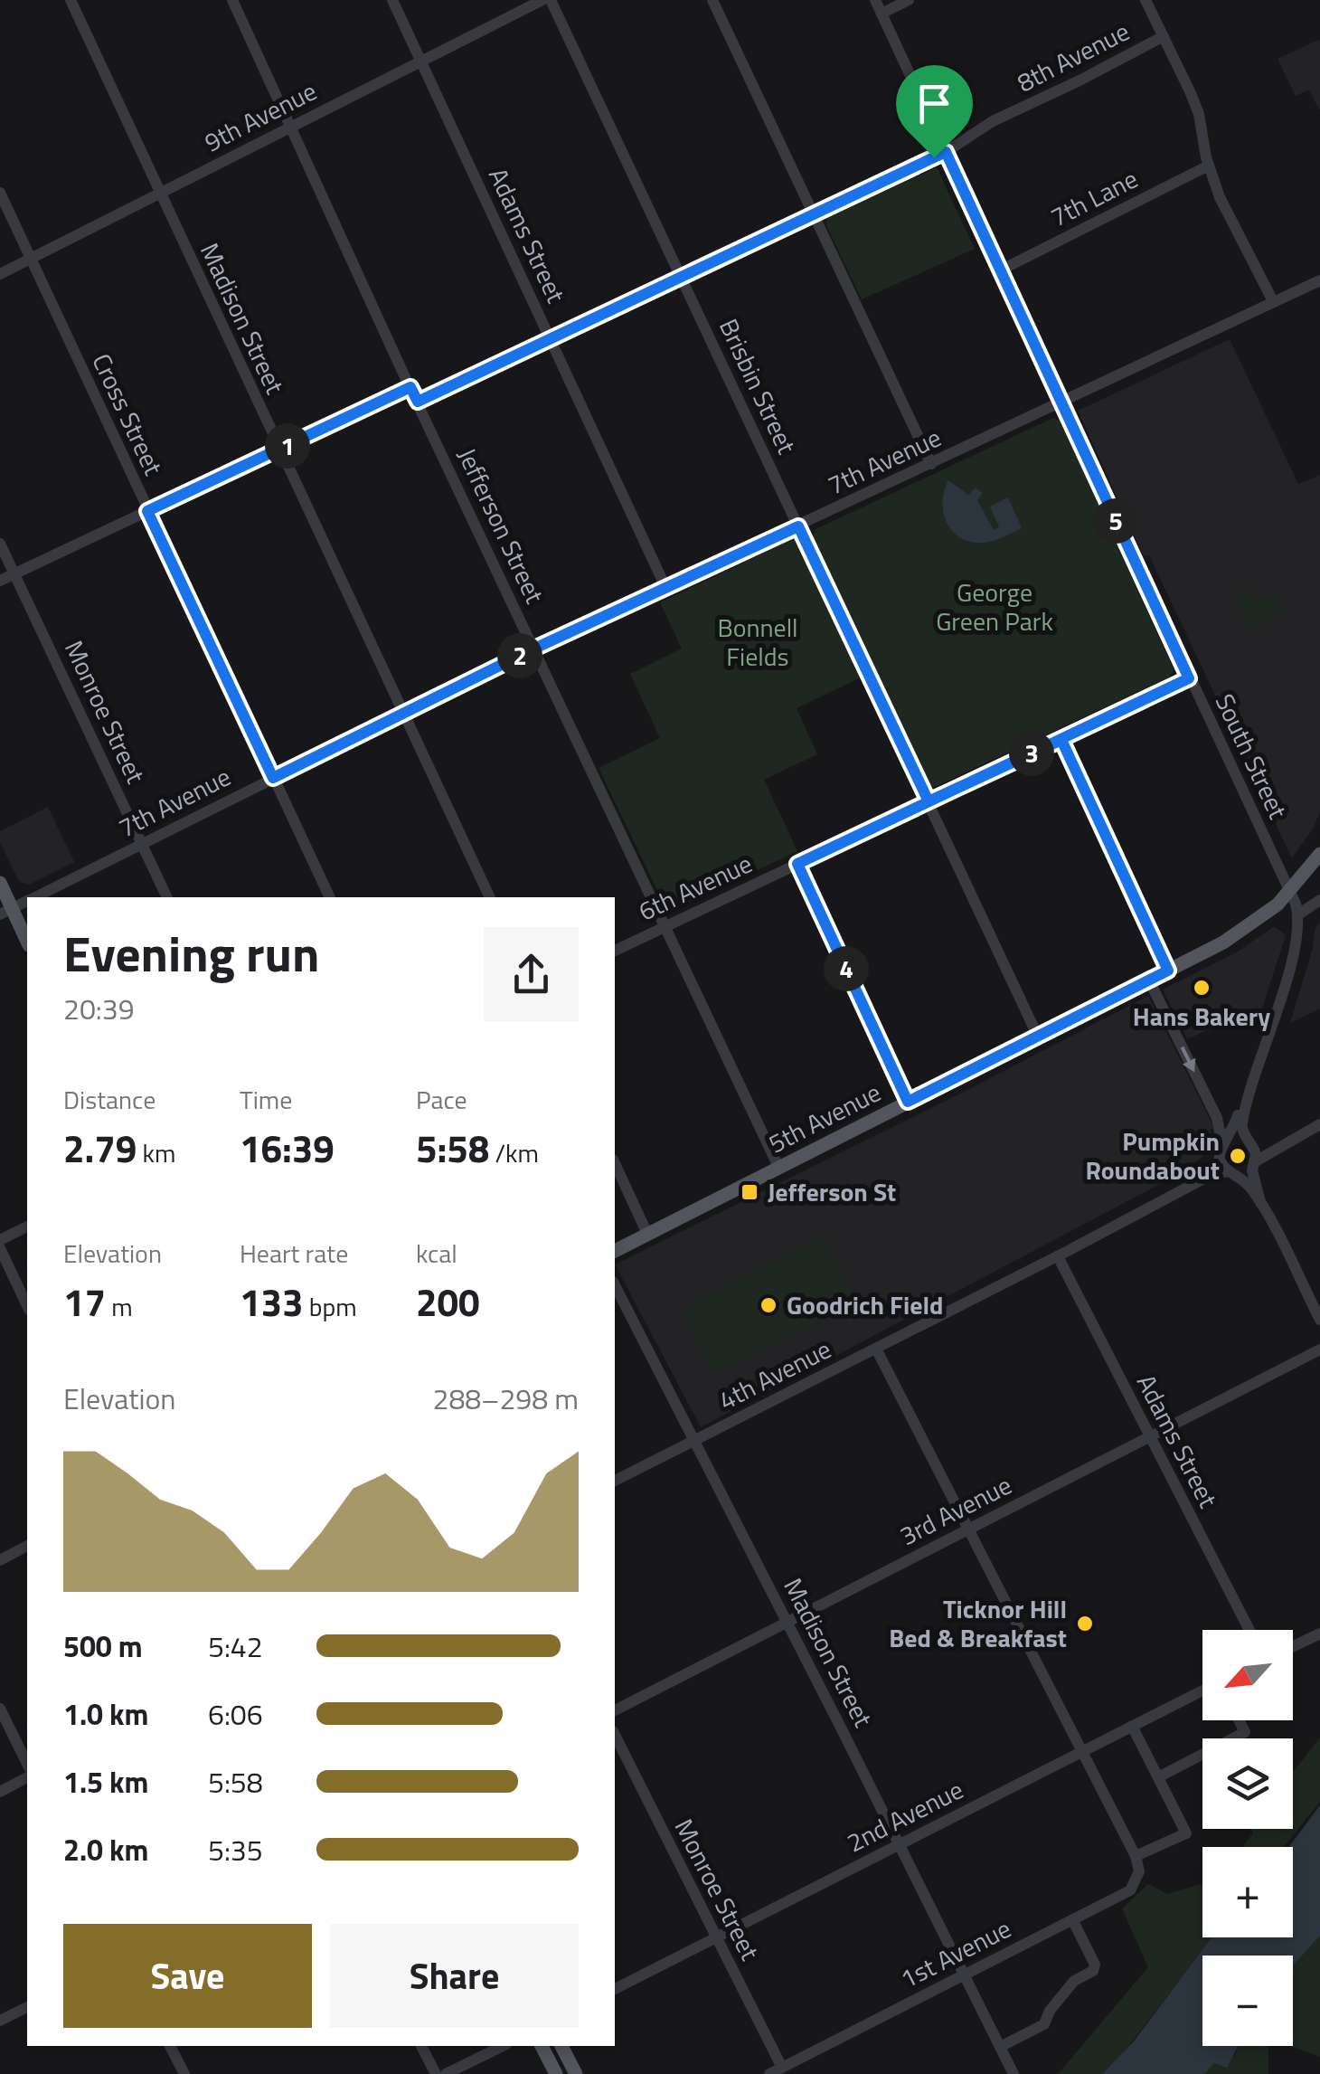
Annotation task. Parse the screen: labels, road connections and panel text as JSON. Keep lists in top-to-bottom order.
{
  "streets": {
    "main road": ["5th Avenue"],
    "street": [
      "8th Avenue",
      "9th Avenue",
      "7th Lane",
      "Adams Street",
      "Madison Street",
      "Brisbin Street",
      "Cross Street",
      "7th Avenue",
      "Jefferson Street",
      "Monroe Street",
      "South Street",
      "6th Avenue",
      "4th Avenue",
      "3rd Avenue",
      "2nd Avenue",
      "1st Avenue"
    ]
  },
  "crossings": [
    ["8th Avenue", "Adams Street"],
    ["8th Avenue", "Brisbin Street"],
    ["8th Avenue", "Jefferson Street"],
    ["8th Avenue", "South Street"],
    ["9th Avenue", "Adams Street"],
    ["9th Avenue", "Madison Street"],
    ["9th Avenue", "Cross Street"],
    ["9th Avenue", "Jefferson Street"],
    ["7th Lane", "South Street"],
    ["Adams Street", "7th Avenue"],
    ["Adams Street", "4th Avenue"],
    ["Adams Street", "3rd Avenue"],
    ["Madison Street", "7th Avenue"],
    ["Madison Street", "4th Avenue"],
    ["Madison Street", "3rd Avenue"],
    ["Madison Street", "2nd Avenue"],
    ["Madison Street", "1st Avenue"],
    ["Brisbin Street", "7th Avenue"],
    ["Brisbin Street", "6th Avenue"],
    ["Brisbin Street", "5th Avenue"],
    ["Cross Street", "7th Avenue"],
    ["7th Avenue", "Jefferson Street"],
    ["7th Avenue", "Monroe Street"],
    ["7th Avenue", "South Street"],
    ["Jefferson Street", "6th Avenue"],
    ["Jefferson Street", "5th Avenue"],
    ["Monroe Street", "2nd Avenue"],
    ["Monroe Street", "1st Avenue"],
    ["South Street", "6th Avenue"],
    ["South Street", "5th Avenue"],
    ["South Street", "4th Avenue"]
  ],
  "parks": ["George Green Park", "Bonnell Fields"],
  "places": {
    "other": [
      "Hans Bakery",
      "Pumpkin Roundabout",
      "Goodrich Field",
      "Ticknor Hill Bed & Breakfast"
    ],
    "transit": ["Jefferson St"]
  },
  "north": "bottom left",
  "page": {
    "pins": [
      "1",
      "5",
      "2",
      "3",
      "4"
    ],
    "heading": ["Evening run", "20:39"],
    "stats": [
      ["Distance", "2.79 km"],
      ["Time", "16:39"],
      ["Pace", "5:58 /km"],
      ["Elevation", "17 m"],
      ["Heart rate", "133 bpm"],
      ["kcal", "200"]
    ],
    "chart": ["Elevation", "288–298 m"],
    "list": [
      {
        "name": "500 m",
        "note": "5:42"
      },
      {
        "name": "1.0 km",
        "note": "6:06"
      },
      {
        "name": "1.5 km",
        "note": "5:58"
      },
      {
        "name": "2.0 km",
        "note": "5:35"
      }
    ],
    "map_buttons": ["+", "−"],
    "buttons": ["Save", "Share"]
  }
}
